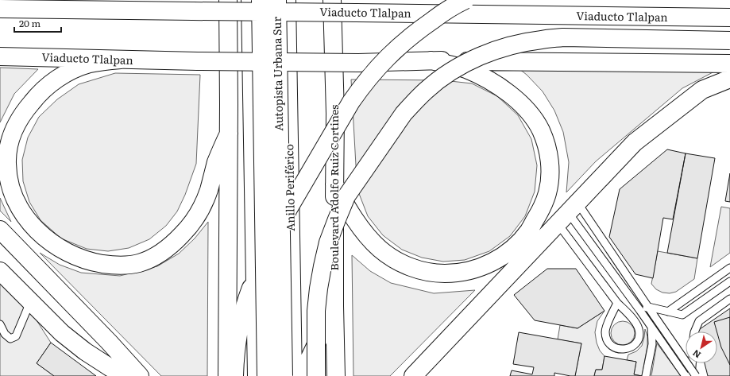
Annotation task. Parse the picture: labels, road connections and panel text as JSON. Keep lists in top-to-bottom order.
{
  "streets": {
    "main road": [
      "Viaducto Tlalpan",
      "Autopista Urbana Sur",
      "Anillo Periférico",
      "Boulevard Adolfo Ruiz Cortines"
    ]
  },
  "scale_bar": "20 m",
  "north": "bottom left"
}
